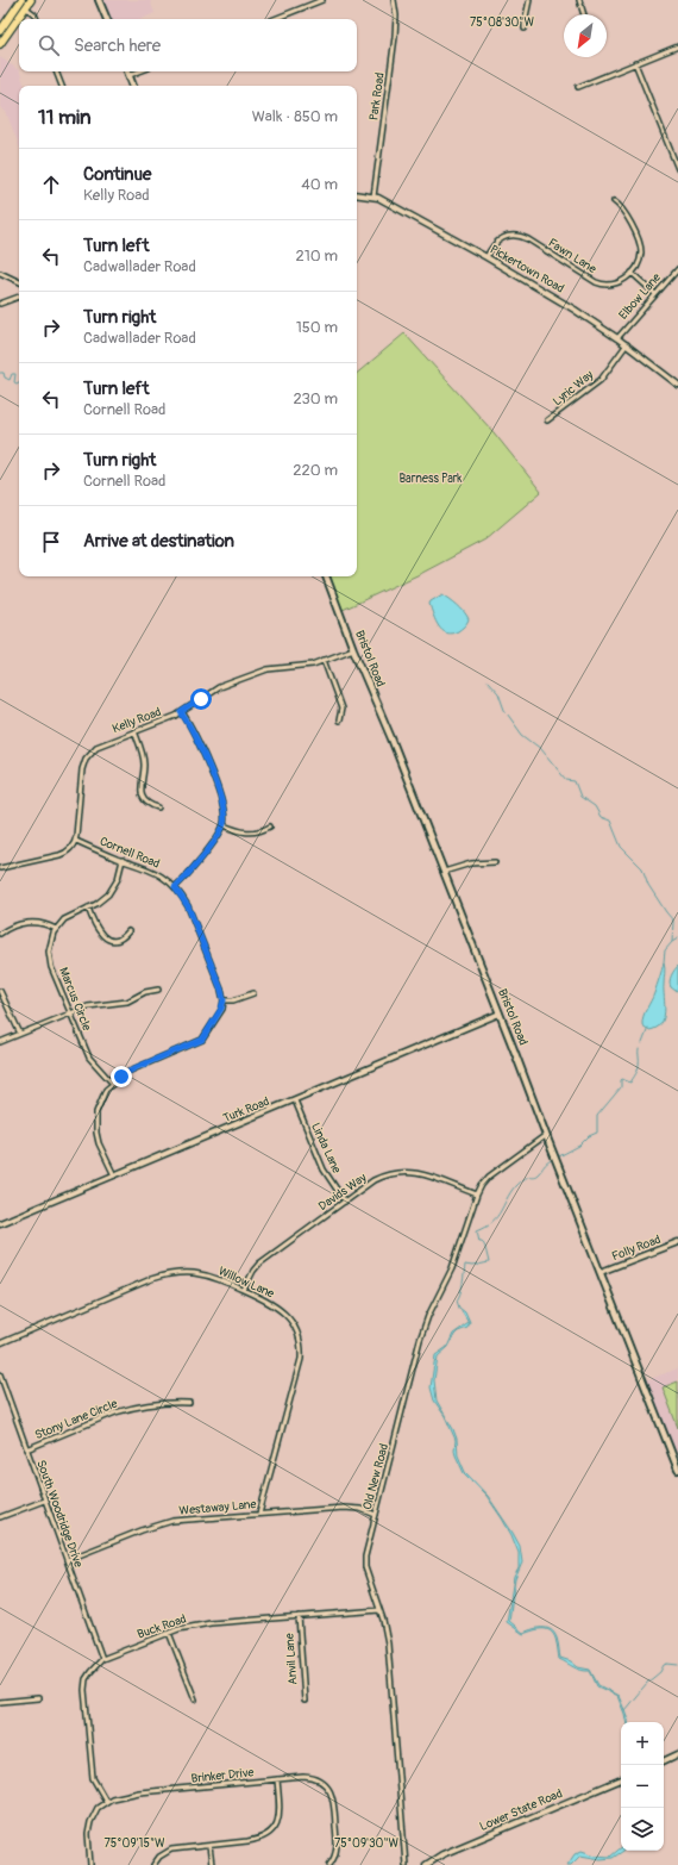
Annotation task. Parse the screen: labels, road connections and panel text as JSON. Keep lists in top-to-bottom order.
{
  "streets": {
    "main road": ["Bristol Road"],
    "street": [
      "Park Road",
      "Fawn Lane",
      "Pickertown Road",
      "Elbow Lane",
      "Lyric Way",
      "Kelly Road",
      "Cornell Road",
      "Marcus Circle",
      "Turk Road",
      "Linda Lane",
      "Davids Way",
      "Folly Road",
      "Willow Lane",
      "Stony Lane Circle",
      "Old New Road",
      "Westaway Lane",
      "South Woodridge Drive",
      "Buck Road",
      "Anvil Lane",
      "Brinker Drive",
      "Lower State Road"
    ]
  },
  "crossings": [
    ["Park Road", "Pickertown Road"],
    ["Fawn Lane", "Pickertown Road"],
    ["Pickertown Road", "Elbow Lane"],
    ["Pickertown Road", "Lyric Way"],
    ["Bristol Road", "Kelly Road"],
    ["Bristol Road", "Turk Road"],
    ["Bristol Road", "Folly Road"],
    ["Bristol Road", "Old New Road"],
    ["Kelly Road", "Cornell Road"],
    ["Turk Road", "Linda Lane"],
    ["Linda Lane", "Davids Way"],
    ["Davids Way", "Willow Lane"],
    ["Davids Way", "Old New Road"],
    ["Willow Lane", "Westaway Lane"],
    ["Stony Lane Circle", "South Woodridge Drive"],
    ["Old New Road", "Westaway Lane"],
    ["Old New Road", "Buck Road"],
    ["Westaway Lane", "South Woodridge Drive"],
    ["South Woodridge Drive", "Buck Road"],
    ["Buck Road", "Anvil Lane"],
    ["Buck Road", "Brinker Drive"]
  ],
  "parks": ["Barness Park"],
  "north": "bottom left",
  "page": {
    "search": "Search here",
    "heading": ["11 min", "Walk · 850 m"],
    "list": [
      ["Continue", "Kelly Road", "40 m"],
      ["Turn left", "Cadwallader Road", "210 m"],
      ["Turn right", "Cadwallader Road", "150 m"],
      ["Turn left", "Cornell Road", "230 m"],
      ["Turn right", "Cornell Road", "220 m"],
      "Arrive at destination"
    ],
    "map_buttons": ["+", "−"]
  },
  "coordinates": ["75°08'30\"W", "75°09'15\"W", "75°09'30\"W"]
}
